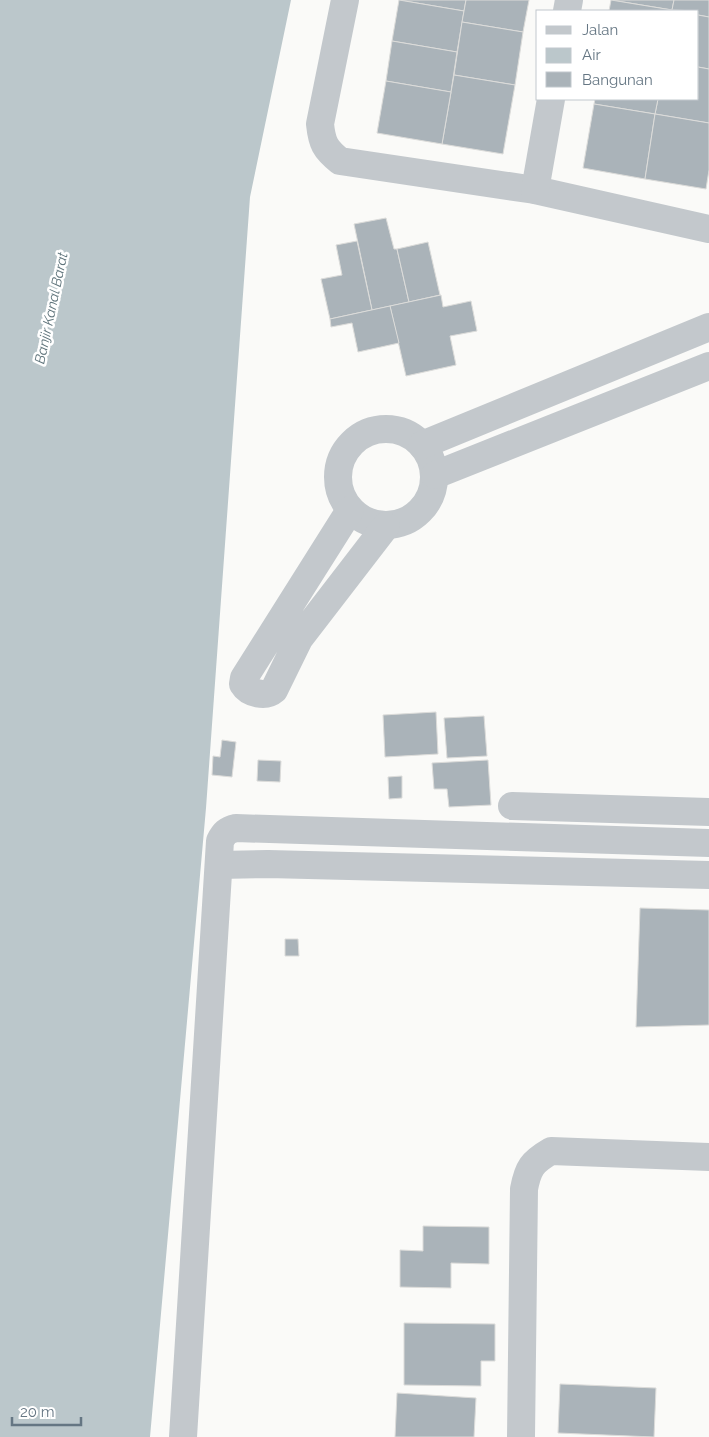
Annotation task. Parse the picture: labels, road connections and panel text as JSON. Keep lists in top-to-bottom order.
{
  "water": ["Banjir Kanal Barat"],
  "legend": ["Jalan", "Air", "Bangunan"],
  "scale_bar": "20 m"
}
